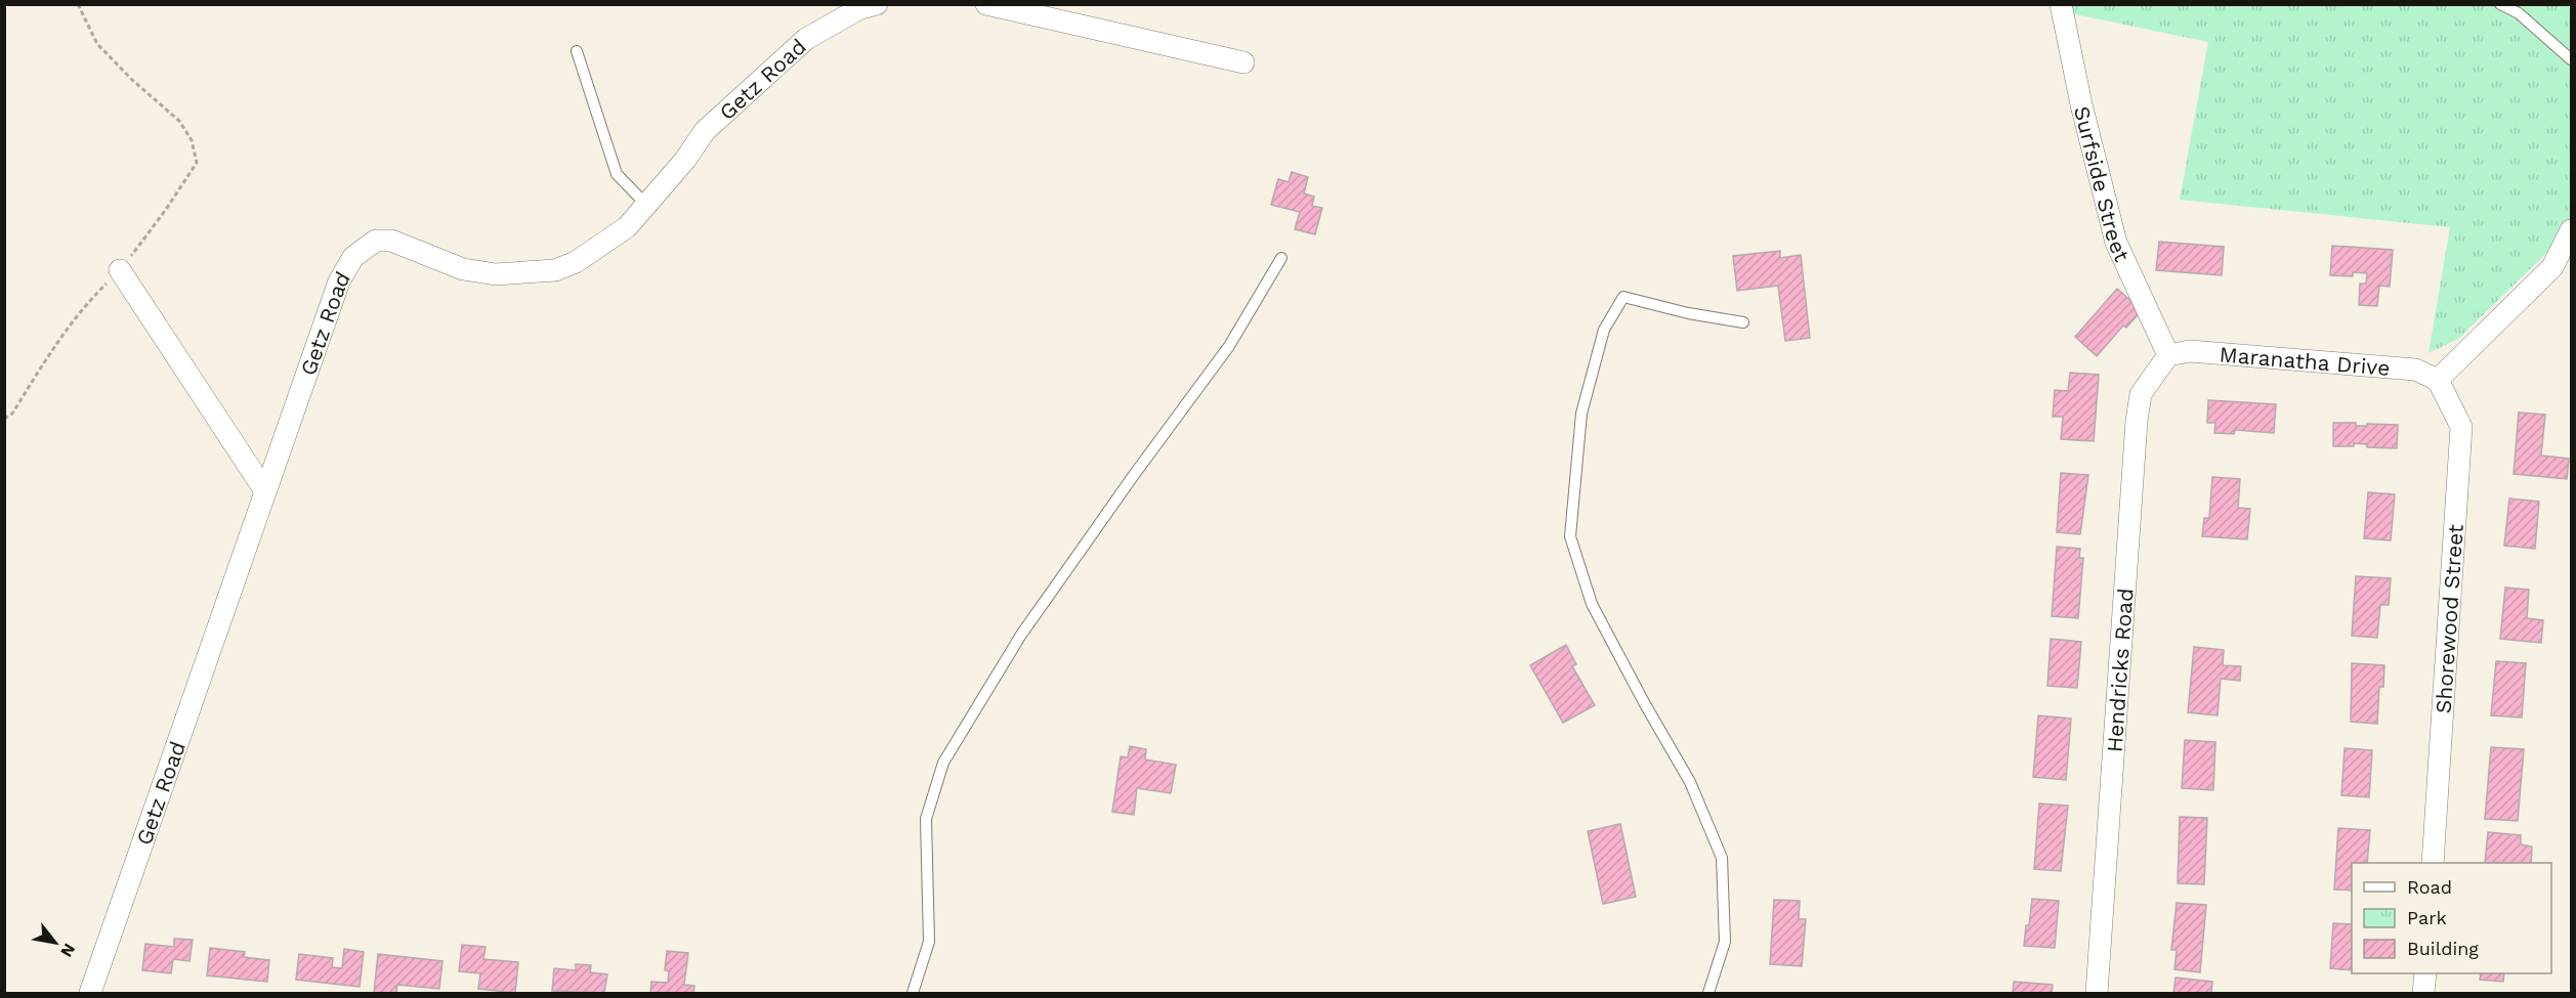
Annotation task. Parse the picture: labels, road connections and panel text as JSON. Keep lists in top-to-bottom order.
{
  "streets": {
    "street": [
      "Getz Road",
      "Surfside Street",
      "Maranatha Drive",
      "Shorewood Street",
      "Hendricks Road"
    ]
  },
  "crossings": [
    ["Surfside Street", "Maranatha Drive"],
    ["Surfside Street", "Hendricks Road"],
    ["Maranatha Drive", "Shorewood Street"],
    ["Maranatha Drive", "Hendricks Road"]
  ],
  "legend": ["Road", "Park", "Building"],
  "north": "bottom right"
}
